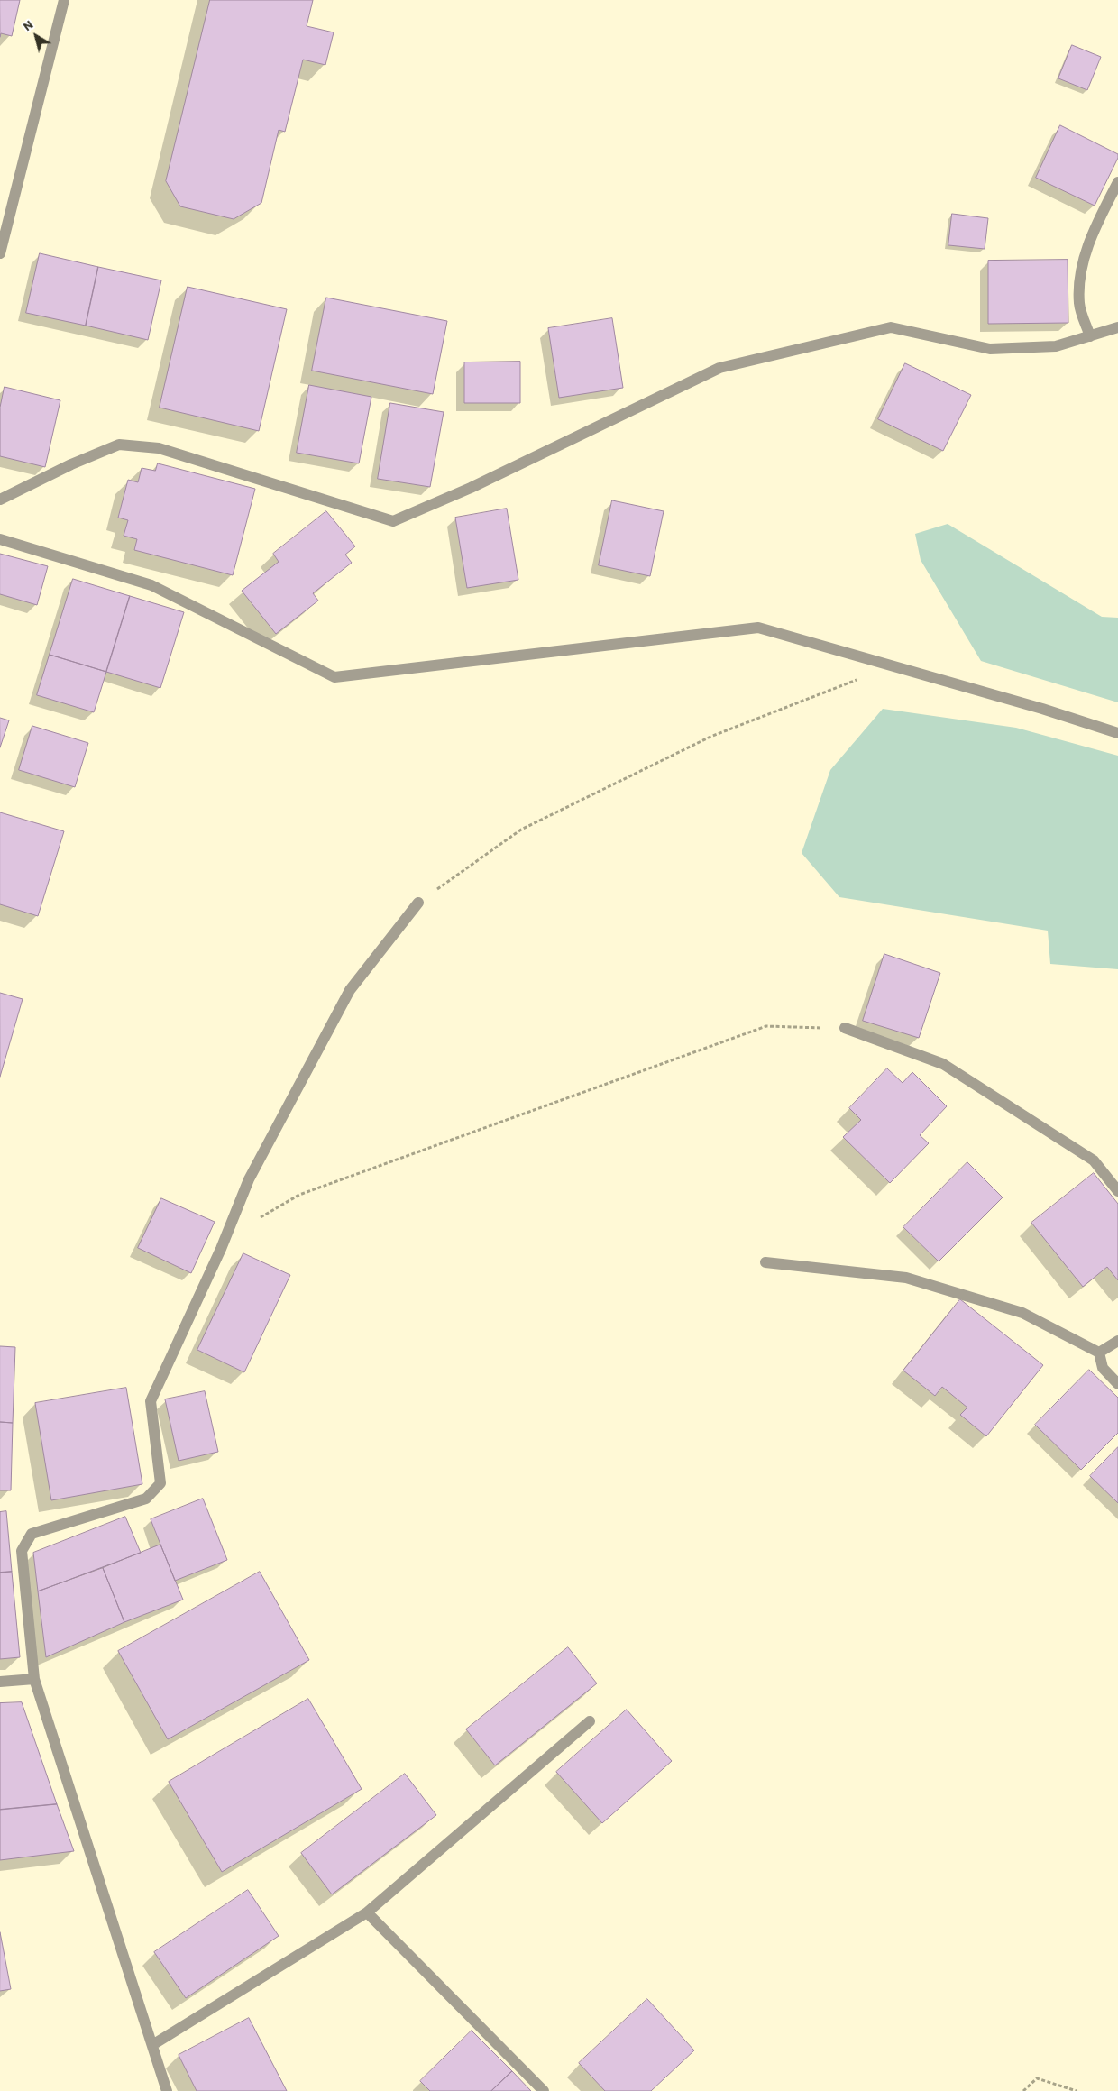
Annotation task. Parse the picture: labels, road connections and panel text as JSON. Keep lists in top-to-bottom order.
{
  "north": "top left"
}
